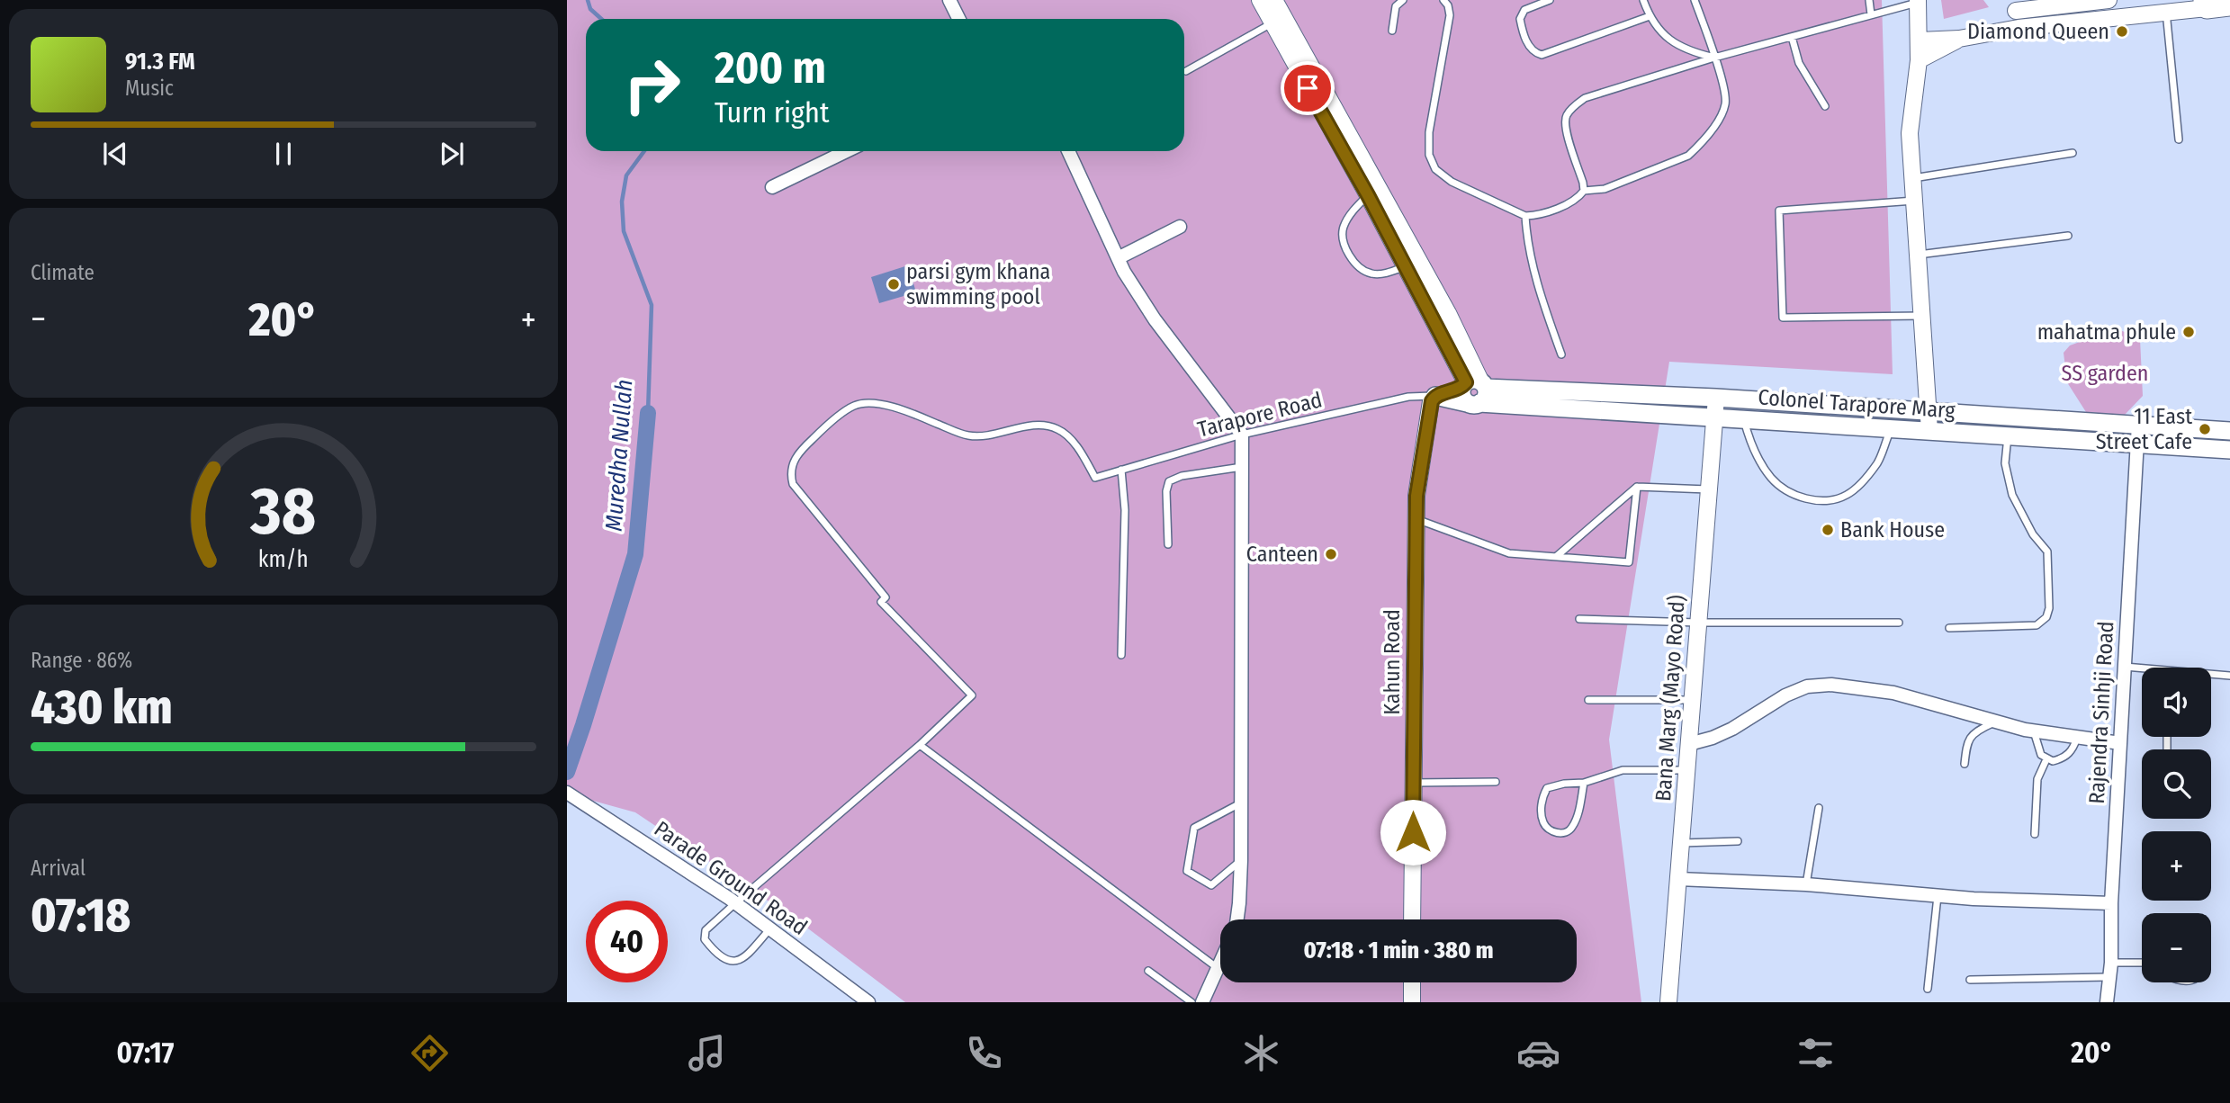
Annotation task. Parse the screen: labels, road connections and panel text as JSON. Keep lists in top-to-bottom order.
{
  "streets": {
    "main road": ["Colonel Tarapore Marg"],
    "street": [
      "Kahun Road",
      "Bana Marg (Mayo Road)",
      "Rajendra Sinhji Road",
      "Parade Ground Road"
    ],
    "lane": ["Tarapore Road"]
  },
  "crossings": [
    ["Colonel Tarapore Marg", "Bana Marg (Mayo Road)"],
    ["Colonel Tarapore Marg", "Rajendra Sinhji Road"],
    ["Tarapore Road", "Kahun Road"]
  ],
  "water": ["Muredha Nullah"],
  "parks": ["SS garden"],
  "places": [
    "Diamond Queen",
    "parsi gym khana swimming pool",
    "mahatma phule",
    "11 East Street Cafe",
    "Bank House",
    "Canteen"
  ],
  "page": {
    "turn": ["200 m", "Turn right"],
    "song": ["91.3 FM", "Music"],
    "tile": [
      "Climate",
      ["Range · 86%", "430 km"],
      ["Arrival", "07:18"]
    ],
    "heat": ["−", "20°", "+"],
    "map_buttons": ["+", "−"],
    "limit": "40",
    "trip": "07:18 · 1 min · 380 m",
    "tabs": ["07:17", "20°"],
    "gauge": ["38", "km/h"]
  }
}
